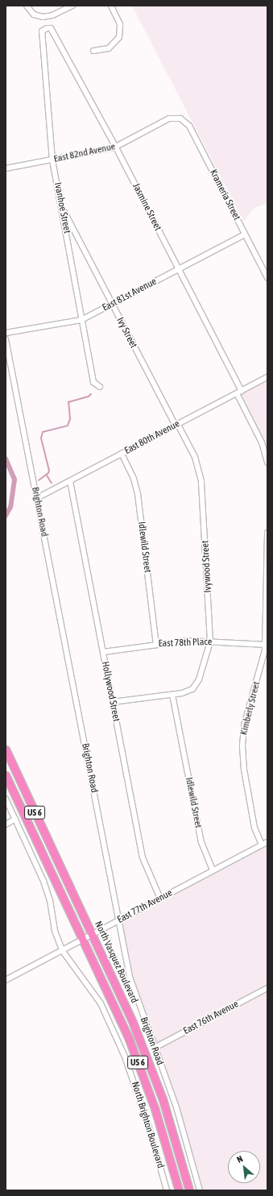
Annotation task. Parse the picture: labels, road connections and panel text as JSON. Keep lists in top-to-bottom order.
{
  "streets": {
    "highway": ["US 6", "North Vasquez Boulevard"],
    "street": [
      "East 82nd Avenue",
      "Krameria Street",
      "Jasmine Street",
      "Ivanhoe Street",
      "East 81st Avenue",
      "Ivy Street",
      "East 80th Avenue",
      "Brighton Road",
      "Idlewild Street",
      "Ivywood Street",
      "East 78th Place",
      "Hollywood Street",
      "Kimberly Street",
      "East 77th Avenue",
      "East 76th Avenue",
      "North Brighton Boulevard"
    ]
  },
  "crossings": [
    ["East 82nd Avenue", "Krameria Street"],
    ["East 82nd Avenue", "Jasmine Street"],
    ["East 82nd Avenue", "Ivanhoe Street"],
    ["Krameria Street", "East 81st Avenue"],
    ["Jasmine Street", "Ivanhoe Street"],
    ["Jasmine Street", "East 81st Avenue"],
    ["Jasmine Street", "East 80th Avenue"],
    ["Ivanhoe Street", "East 81st Avenue"],
    ["Ivanhoe Street", "Ivy Street"],
    ["East 81st Avenue", "Ivy Street"],
    ["Ivy Street", "East 80th Avenue"],
    ["Ivy Street", "Ivywood Street"],
    ["East 80th Avenue", "Brighton Road"],
    ["East 80th Avenue", "Idlewild Street"],
    ["East 80th Avenue", "Ivywood Street"],
    ["East 80th Avenue", "Hollywood Street"],
    ["Brighton Road", "East 77th Avenue"],
    ["Brighton Road", "East 76th Avenue"],
    ["Idlewild Street", "Ivywood Street"],
    ["Idlewild Street", "East 78th Place"],
    ["Idlewild Street", "East 77th Avenue"],
    ["Ivywood Street", "East 78th Place"],
    ["Ivywood Street", "Hollywood Street"],
    ["East 78th Place", "Hollywood Street"],
    ["East 78th Place", "Kimberly Street"],
    ["Hollywood Street", "East 77th Avenue"],
    ["Kimberly Street", "East 77th Avenue"],
    ["East 77th Avenue", "North Vasquez Boulevard"],
    ["East 77th Avenue", "North Brighton Boulevard"]
  ],
  "north": "top left"
}
